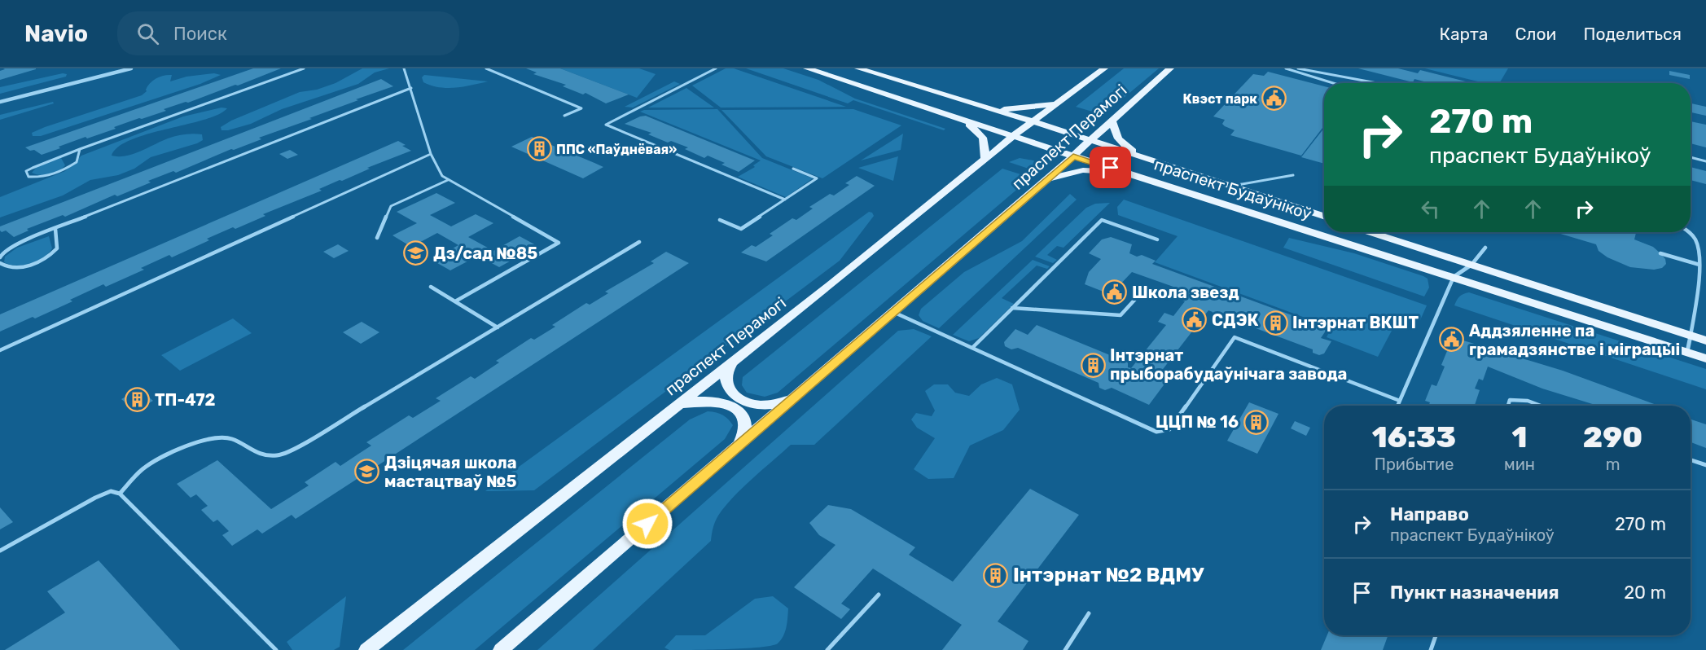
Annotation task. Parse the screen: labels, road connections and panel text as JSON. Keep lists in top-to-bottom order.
{
  "streets": {
    "main road": ["праспект Перамогі", "праспект Будаўнікоў"]
  },
  "crossings": [
    ["праспект Перамогі", "праспект Будаўнікоў"]
  ],
  "places": {
    "public building": [
      "Квэст парк",
      "Школа звезд",
      "СДЭК",
      "Аддзяленне па грамадзянстве і міграцыі"
    ],
    "building": [
      "ППС «Паўднёвая»",
      "Інтэрнат ВКШТ",
      "Інтэрнат прыборабудаўнічага завода",
      "ТП-472",
      "ЦЦП № 16",
      "Інтэрнат №2 ВДМУ"
    ],
    "school or university": ["Дз/сад №85", "Дзіцячая школа мастацтваў №5"]
  },
  "page": {
    "header": "Navio",
    "search": "Поиск",
    "nav": ["Карта", "Слои", "Поделиться"],
    "turn": ["270 m", "праспект Будаўнікоў"],
    "eta": [
      "16:33",
      "Прибытие",
      "1",
      "мин",
      "290",
      "m"
    ],
    "list": [
      {
        "name": "Направо",
        "note": "праспект Будаўнікоў",
        "value": "270 m"
      },
      {
        "name": "Пункт назначения",
        "value": "20 m"
      }
    ]
  }
}
